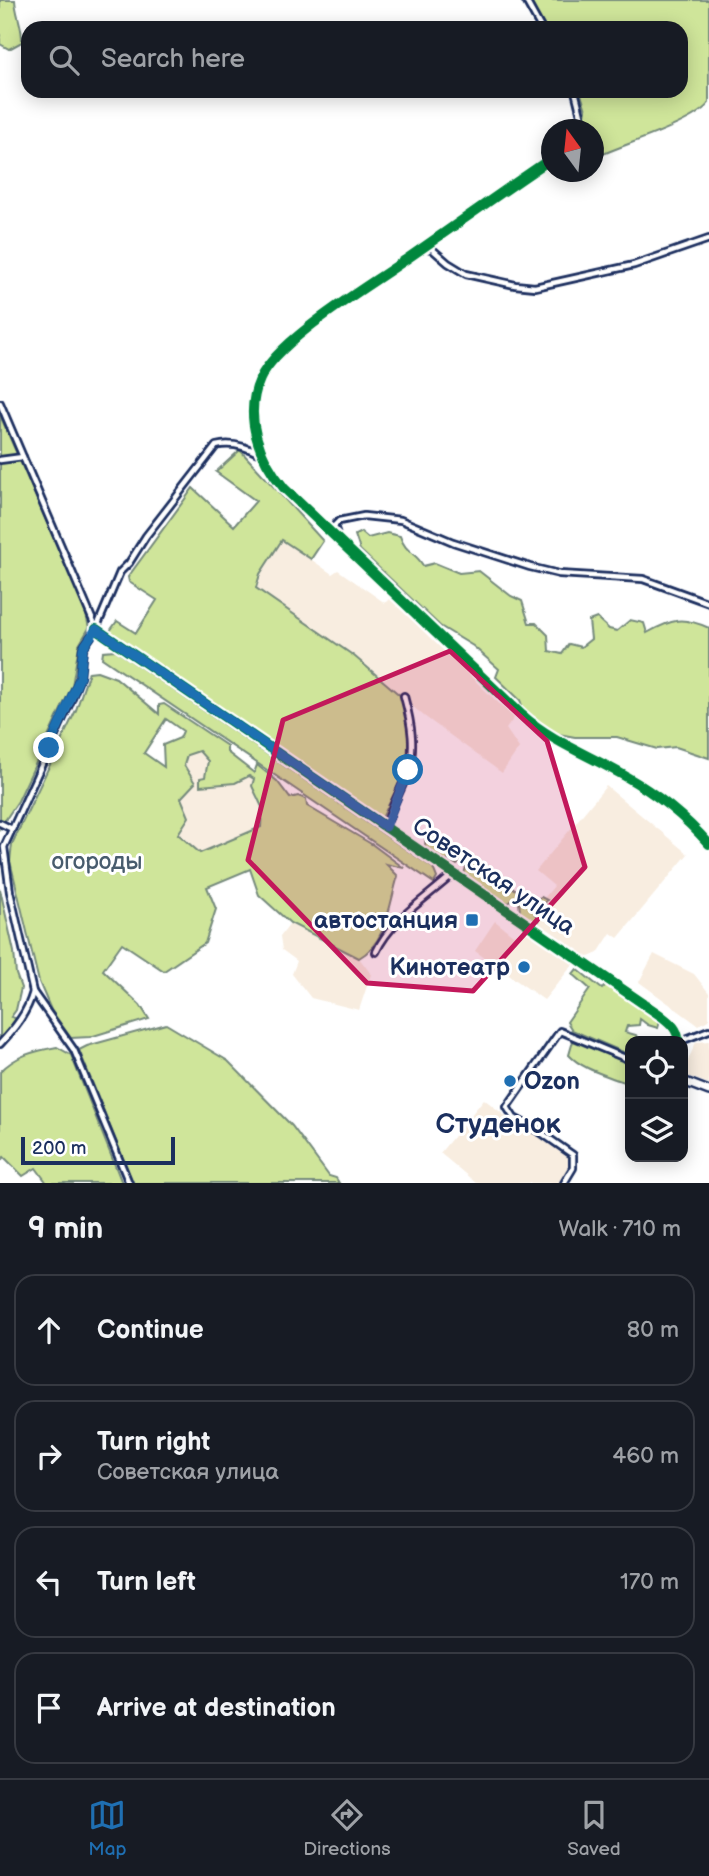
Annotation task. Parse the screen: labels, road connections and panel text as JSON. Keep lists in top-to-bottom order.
{
  "streets": {
    "street": ["Советская улица"]
  },
  "districts": ["Студенок"],
  "parks": ["огороды"],
  "places": {
    "transit": ["автостанция"],
    "other": ["Кинотеатр", "Ozon"]
  },
  "scale_bar": "200 m",
  "north": "top",
  "page": {
    "search": "Search here",
    "scale": "200 m",
    "heading": ["9 min", "Walk · 710 m"],
    "list": [
      ["Continue", "80 m"],
      ["Turn right", "Советская улица", "460 m"],
      ["Turn left", "170 m"],
      "Arrive at destination"
    ],
    "nav": ["Map", "Directions", "Saved"]
  }
}
